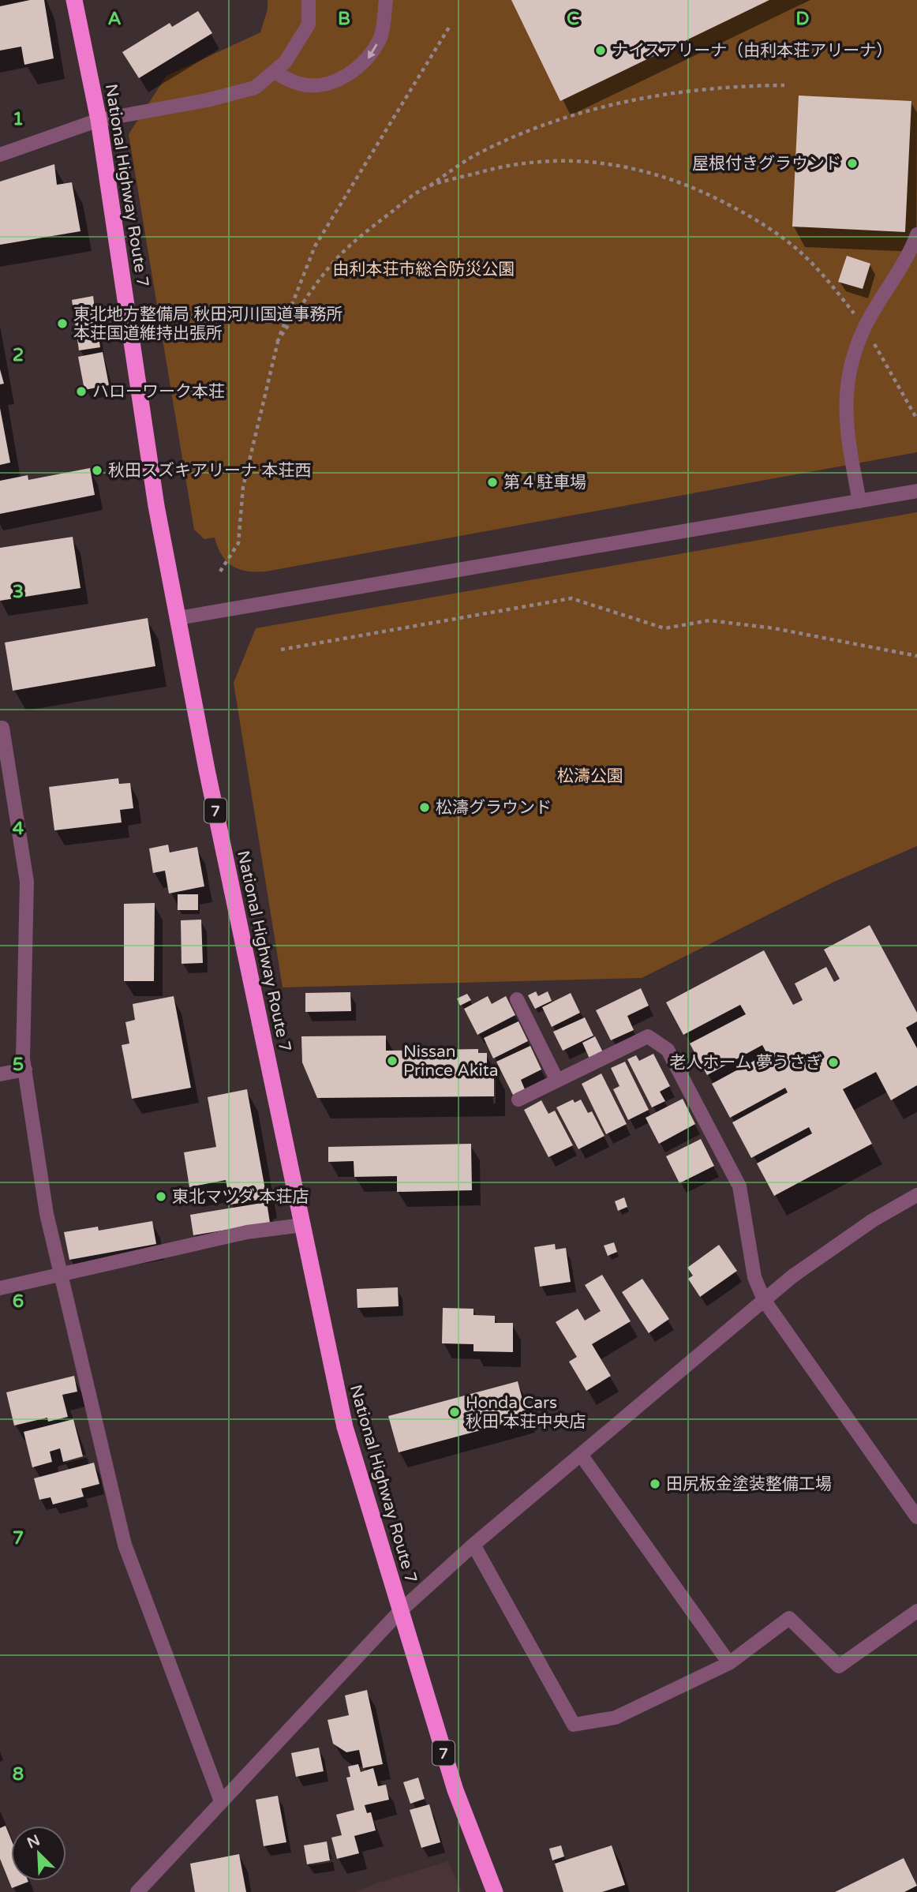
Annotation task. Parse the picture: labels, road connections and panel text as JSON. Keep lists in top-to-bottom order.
{
  "streets": {
    "highway": ["National Highway Route 7", "7"]
  },
  "parks": ["由利本荘市総合防災公園", "松濤公園"],
  "places": [
    "ナイスアリーナ（由利本荘アリーナ）",
    "屋根付きグラウンド",
    "東北地方整備局 秋田河川国道事務所 本荘国道維持出張所",
    "ハローワーク本荘",
    "秋田スズキアリーナ 本荘西",
    "第４駐車場",
    "松濤グラウンド",
    "Nissan Prince Akita",
    "老人ホーム 夢うさぎ",
    "東北マツダ 本荘店",
    "Honda Cars 秋田 本荘中央店",
    "田尻板金塗装整備工場"
  ],
  "north": "top left",
  "grid": {
    "columns": [
      "A",
      "B",
      "C",
      "D"
    ],
    "rows": [
      "1",
      "2",
      "3",
      "4",
      "5",
      "6",
      "7",
      "8"
    ]
  }
}
